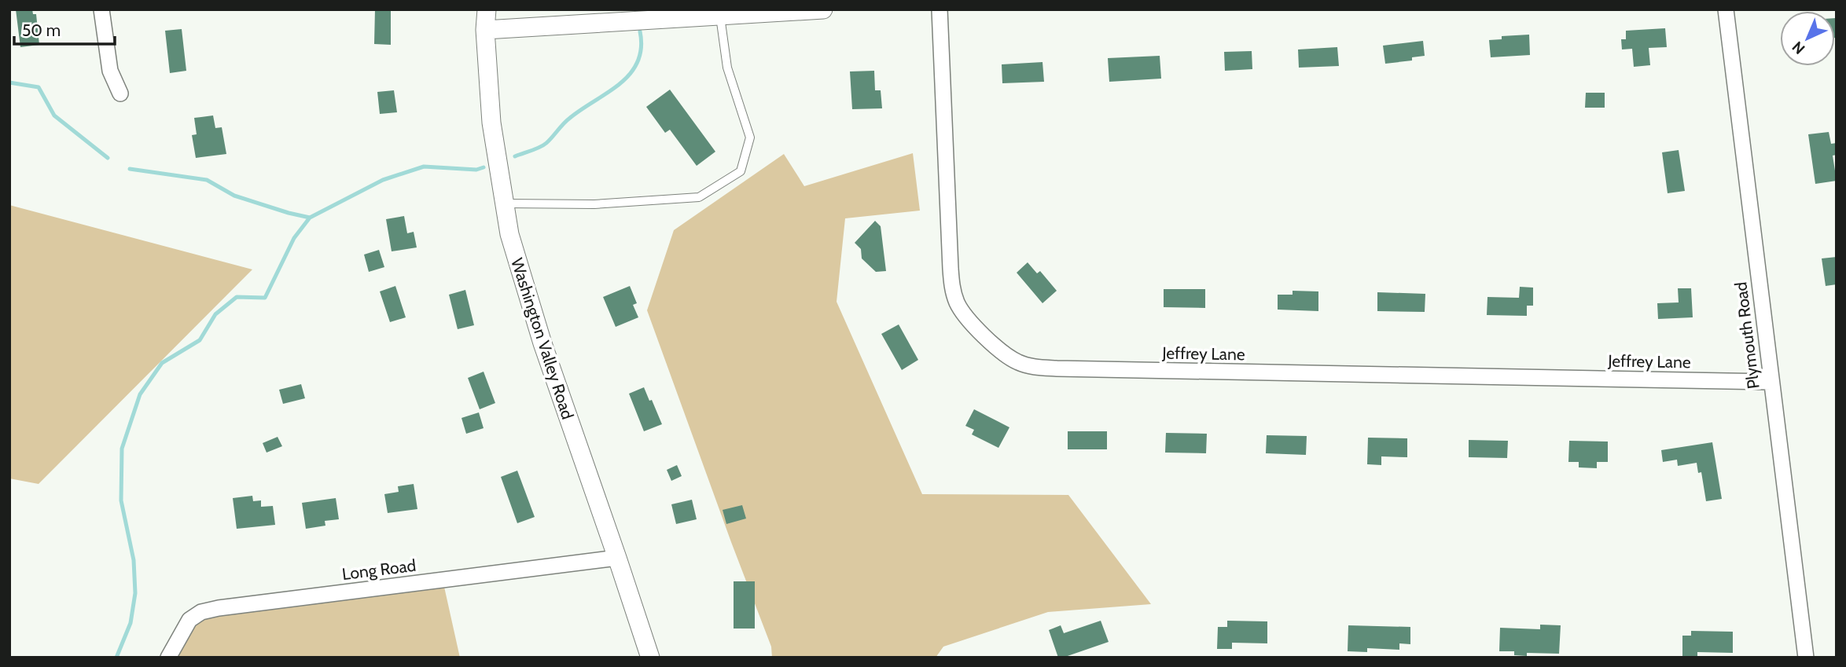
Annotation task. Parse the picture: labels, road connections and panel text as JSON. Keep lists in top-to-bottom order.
{
  "streets": {
    "street": [
      "Plymouth Road",
      "Washington Valley Road",
      "Jeffrey Lane",
      "Long Road"
    ]
  },
  "crossings": [
    ["Plymouth Road", "Jeffrey Lane"],
    ["Washington Valley Road", "Long Road"]
  ],
  "scale_bar": "50 m",
  "north": "bottom left"
}
